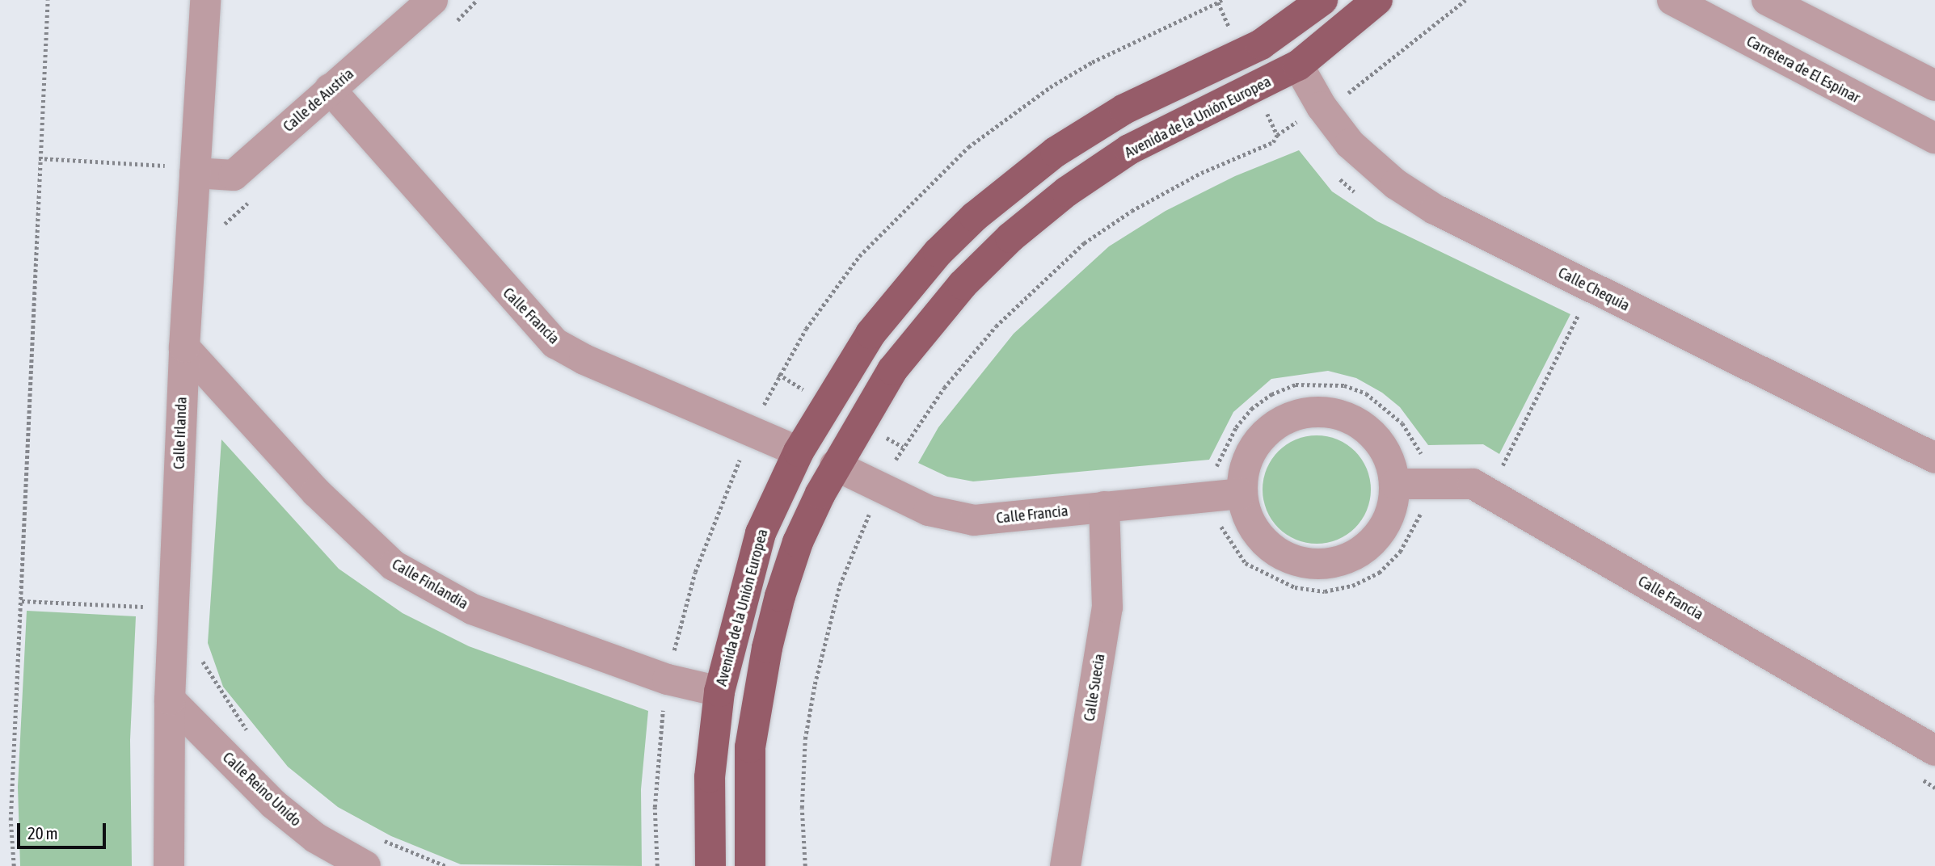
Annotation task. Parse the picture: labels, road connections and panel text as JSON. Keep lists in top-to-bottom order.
{
  "streets": {
    "main road": ["Avenida de la Unión Europea"],
    "street": [
      "Carretera de El Espinar",
      "Calle de Austria",
      "Calle Chequia",
      "Calle Francia",
      "Calle Irlanda",
      "Calle Finlandia",
      "Calle Suecia",
      "Calle Reino Unido"
    ]
  },
  "crossings": [
    ["Calle de Austria", "Calle Francia"],
    ["Calle de Austria", "Calle Irlanda"],
    ["Avenida de la Unión Europea", "Calle Chequia"],
    ["Avenida de la Unión Europea", "Calle Francia"],
    ["Avenida de la Unión Europea", "Calle Finlandia"],
    ["Calle Francia", "Calle Suecia"],
    ["Calle Irlanda", "Calle Finlandia"],
    ["Calle Irlanda", "Calle Reino Unido"]
  ],
  "scale_bar": "20 m"
}
